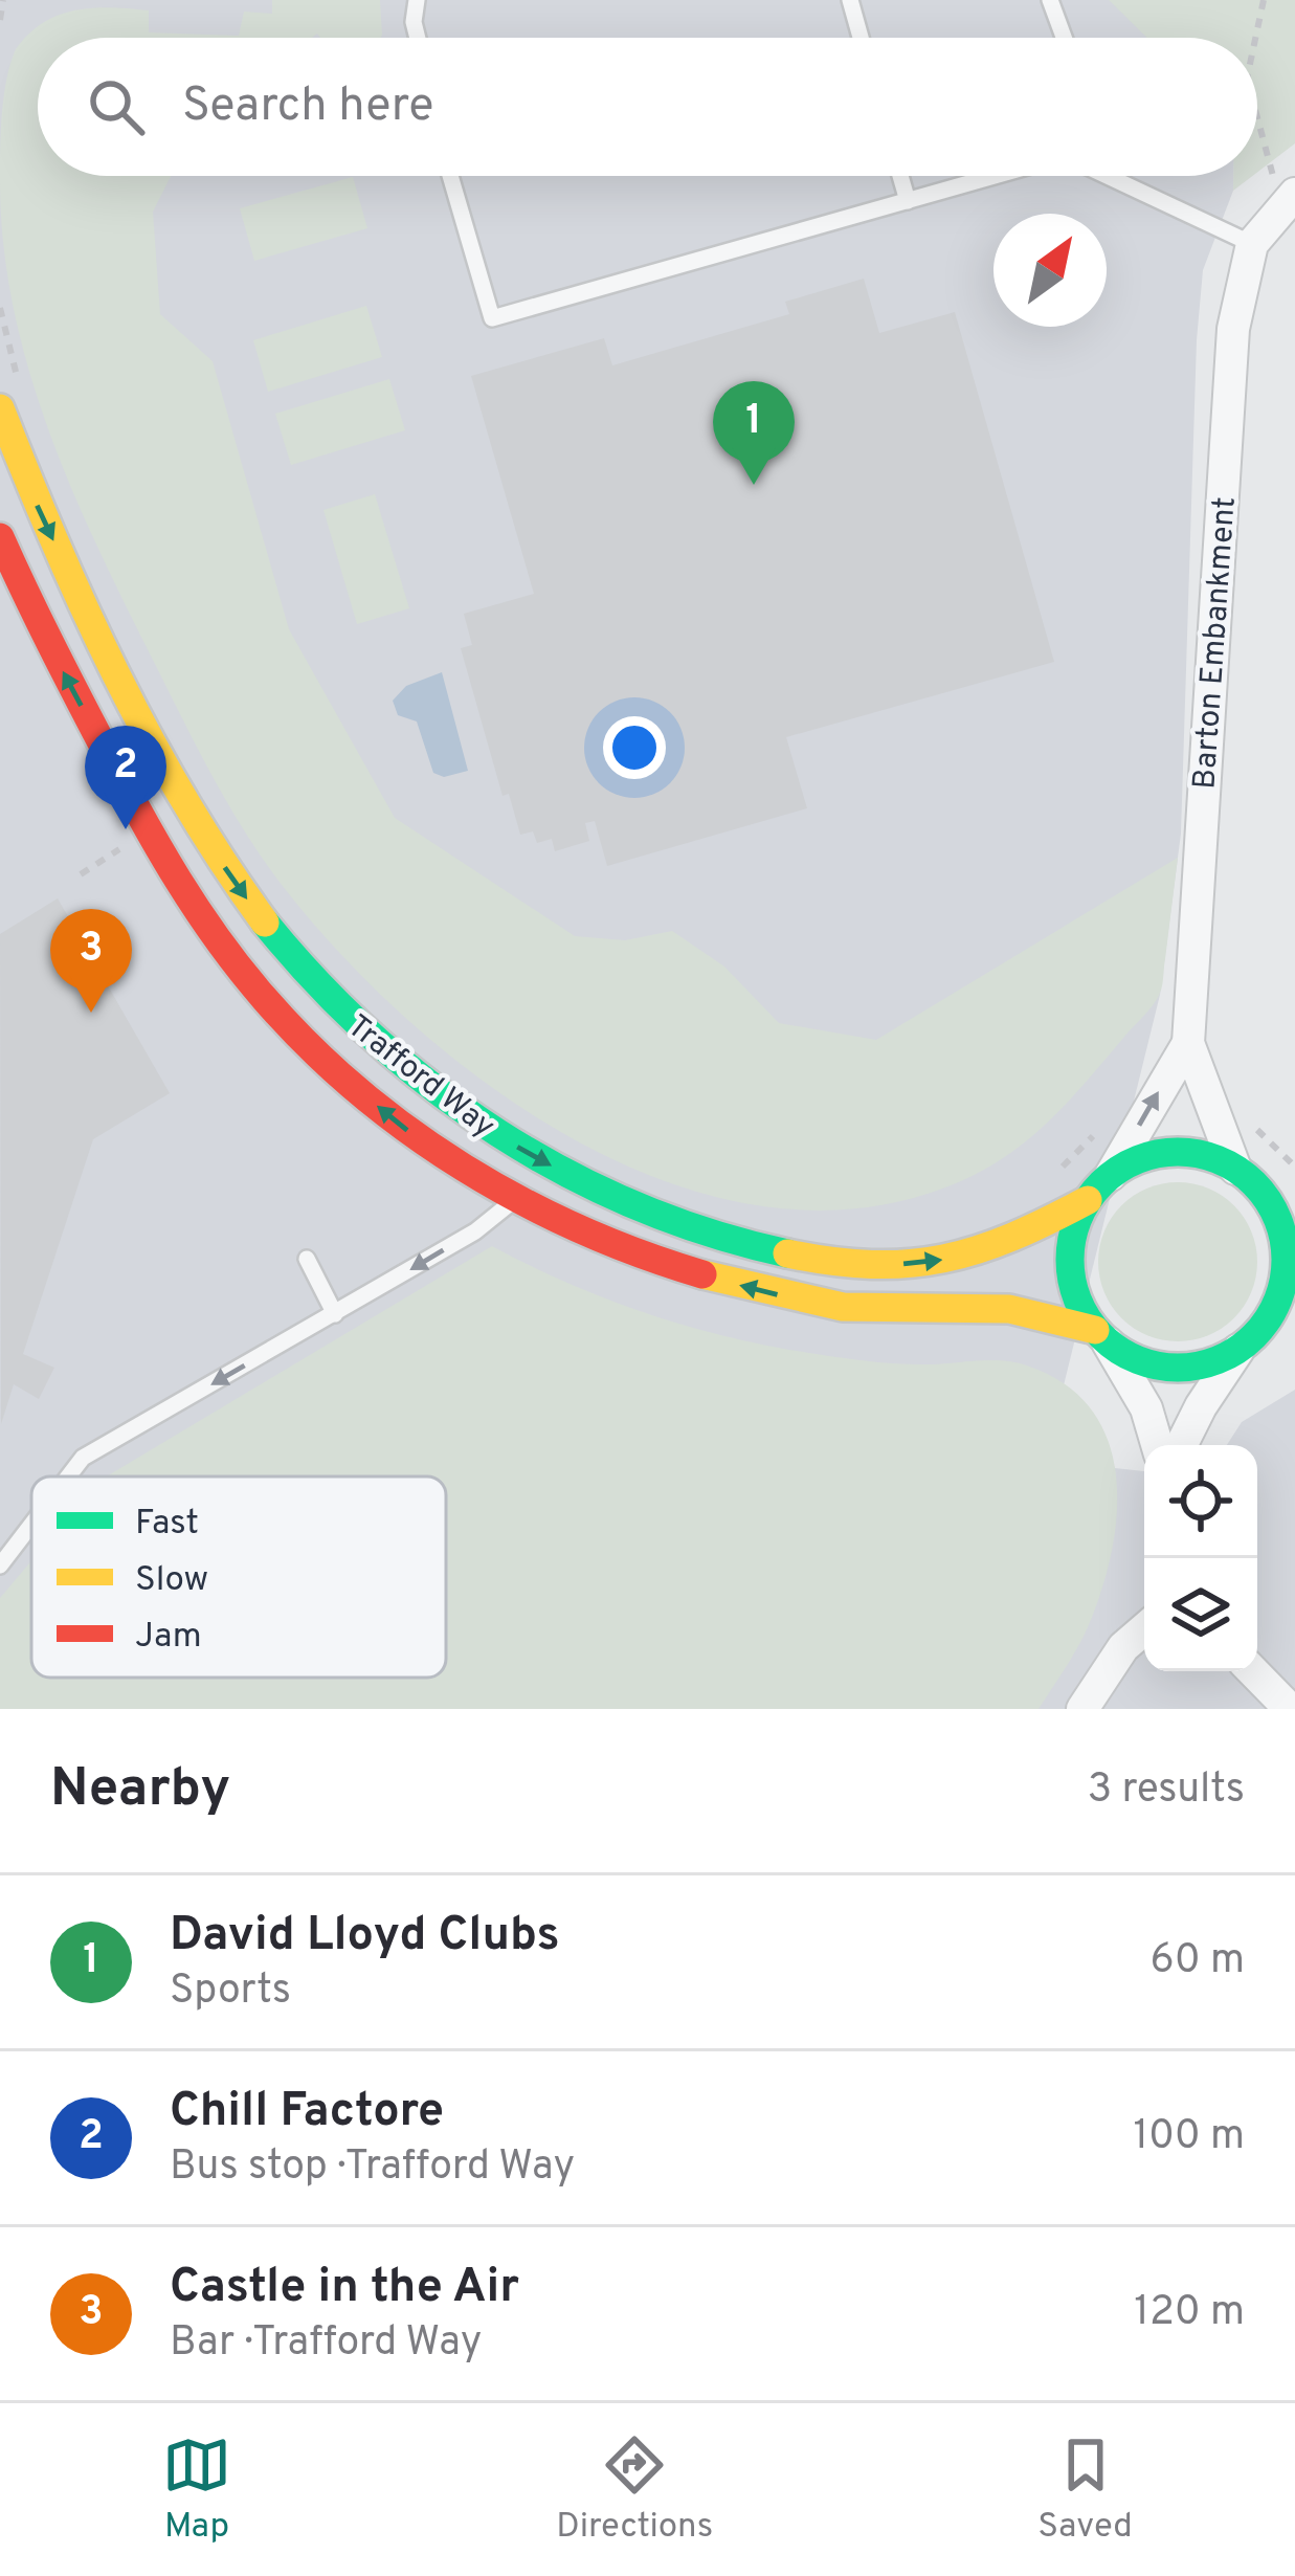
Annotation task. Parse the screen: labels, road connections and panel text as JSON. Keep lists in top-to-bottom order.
{
  "streets": {
    "street": ["Barton Embankment", "Trafford Way"]
  },
  "crossings": [
    ["Barton Embankment", "Trafford Way"]
  ],
  "legend": ["Fast", "Slow", "Jam"],
  "north": "top right",
  "page": {
    "search": "Search here",
    "pins": ["1", "2", "3"],
    "heading": ["Nearby", "3 results"],
    "list": [
      {
        "mark": "1",
        "name": "David Lloyd Clubs",
        "note": "Sports",
        "value": "60 m"
      },
      {
        "mark": "2",
        "name": "Chill Factore",
        "note": "Bus stop · Trafford Way",
        "value": "100 m"
      },
      {
        "mark": "3",
        "name": "Castle in the Air",
        "note": "Bar · Trafford Way",
        "value": "120 m"
      }
    ],
    "nav": ["Map", "Directions", "Saved"]
  }
}
